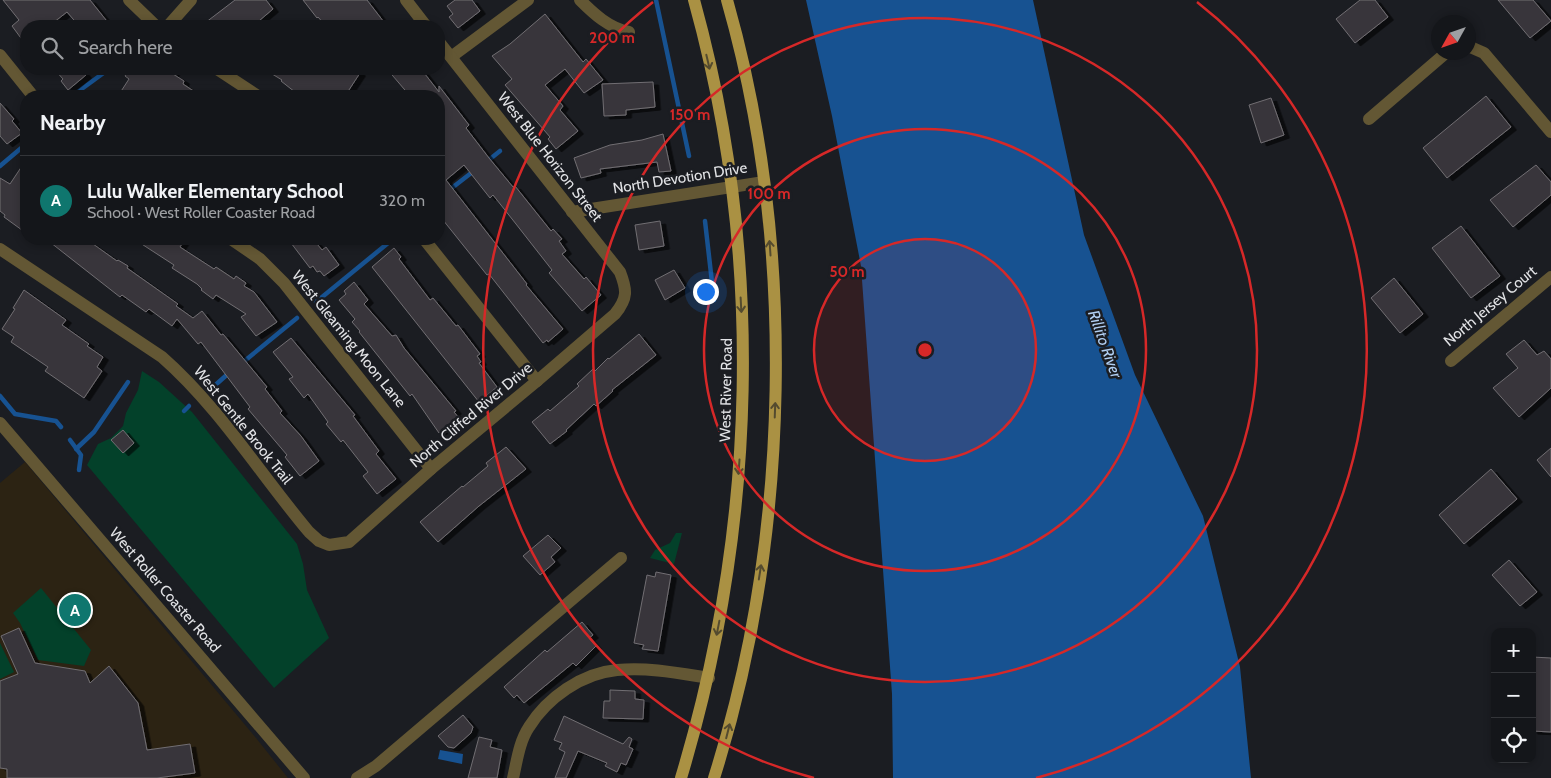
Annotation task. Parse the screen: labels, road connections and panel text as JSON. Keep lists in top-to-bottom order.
{
  "streets": {
    "main road": ["West River Road"],
    "street": [
      "West Blue Horizon Street",
      "North Devotion Drive",
      "North Jersey Court",
      "West Gleaming Moon Lane",
      "North Cliffed River Drive",
      "West Gentle Brook Trail",
      "West Roller Coaster Road"
    ]
  },
  "crossings": [
    ["West Blue Horizon Street", "North Devotion Drive"],
    ["West Blue Horizon Street", "North Cliffed River Drive"],
    ["North Devotion Drive", "West River Road"],
    ["West Gleaming Moon Lane", "North Cliffed River Drive"],
    ["North Cliffed River Drive", "West Gentle Brook Trail"]
  ],
  "water": ["Rillito River"],
  "north": "bottom left",
  "page": {
    "search": "Search here",
    "heading": "Nearby",
    "list": [
      {
        "mark": "A",
        "name": "Lulu Walker Elementary School",
        "note": "School · West Roller Coaster Road",
        "value": "320 m"
      }
    ],
    "pins": "A",
    "map_buttons": ["+", "−"]
  },
  "rings": [
    "200 m",
    "150 m",
    "100 m",
    "50 m"
  ]
}
